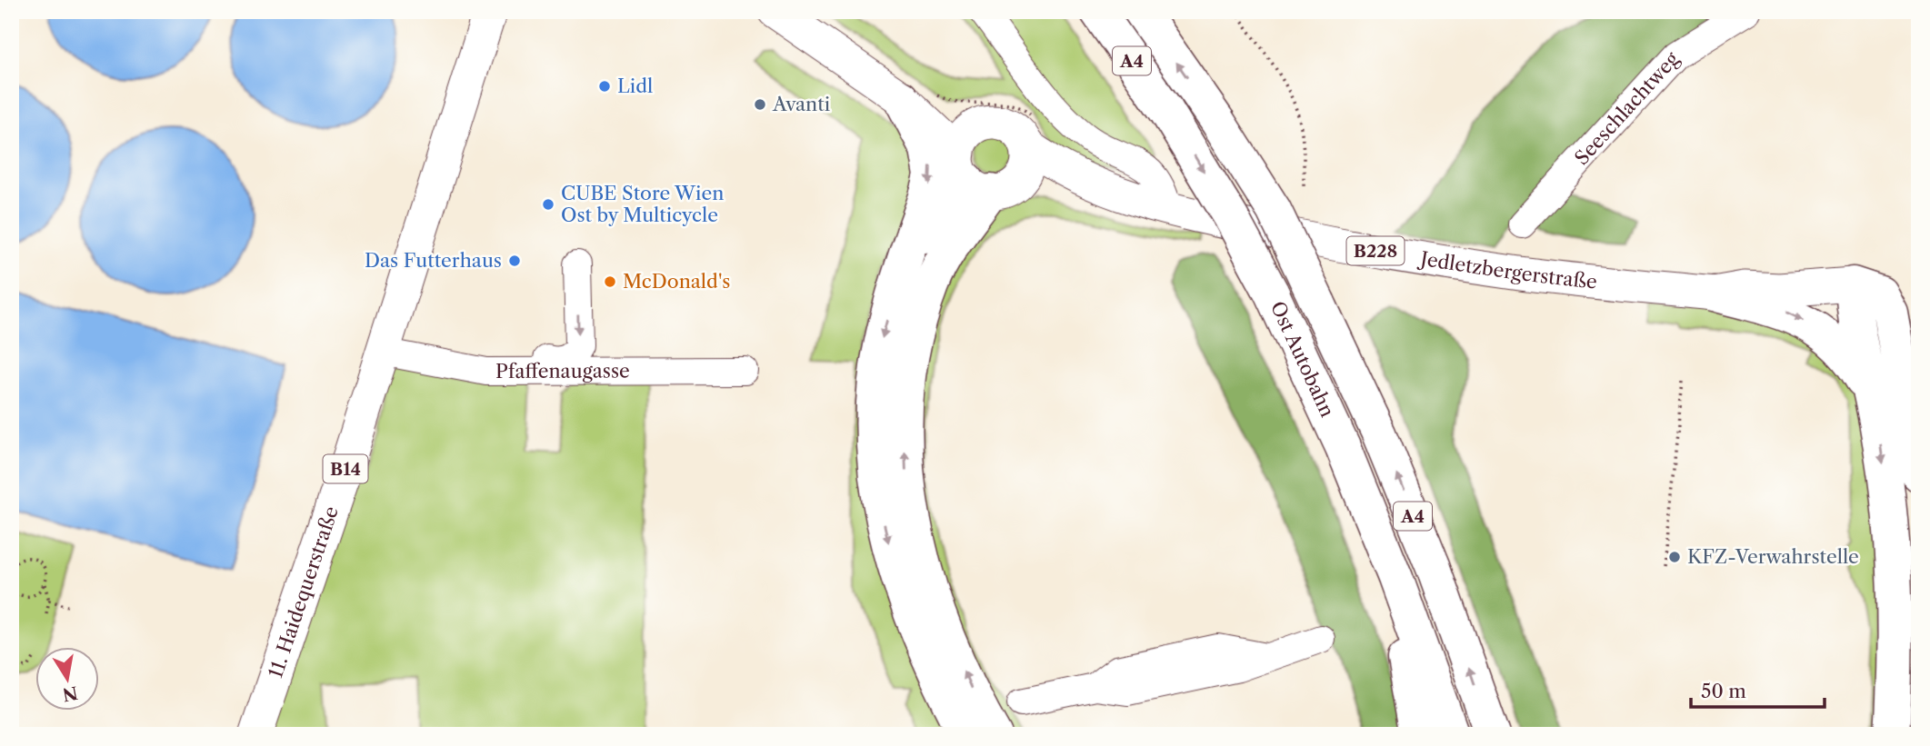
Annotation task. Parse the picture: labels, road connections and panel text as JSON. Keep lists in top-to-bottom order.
{
  "streets": {
    "highway": ["A4", "Ost Autobahn"],
    "main road": [
      "B228",
      "Jedletzbergerstraße",
      "B14",
      "11. Haidequerstraße"
    ],
    "street": ["Seeschlachtweg", "Pfaffenaugasse"]
  },
  "crossings": [
    ["Pfaffenaugasse", "11. Haidequerstraße"]
  ],
  "places": [
    "Lidl",
    "Avanti",
    "CUBE Store Wien Ost by Multicycle",
    "Das Futterhaus",
    "McDonald's",
    "KFZ-Verwahrstelle"
  ],
  "scale_bar": "50 m",
  "north": "bottom"
}
